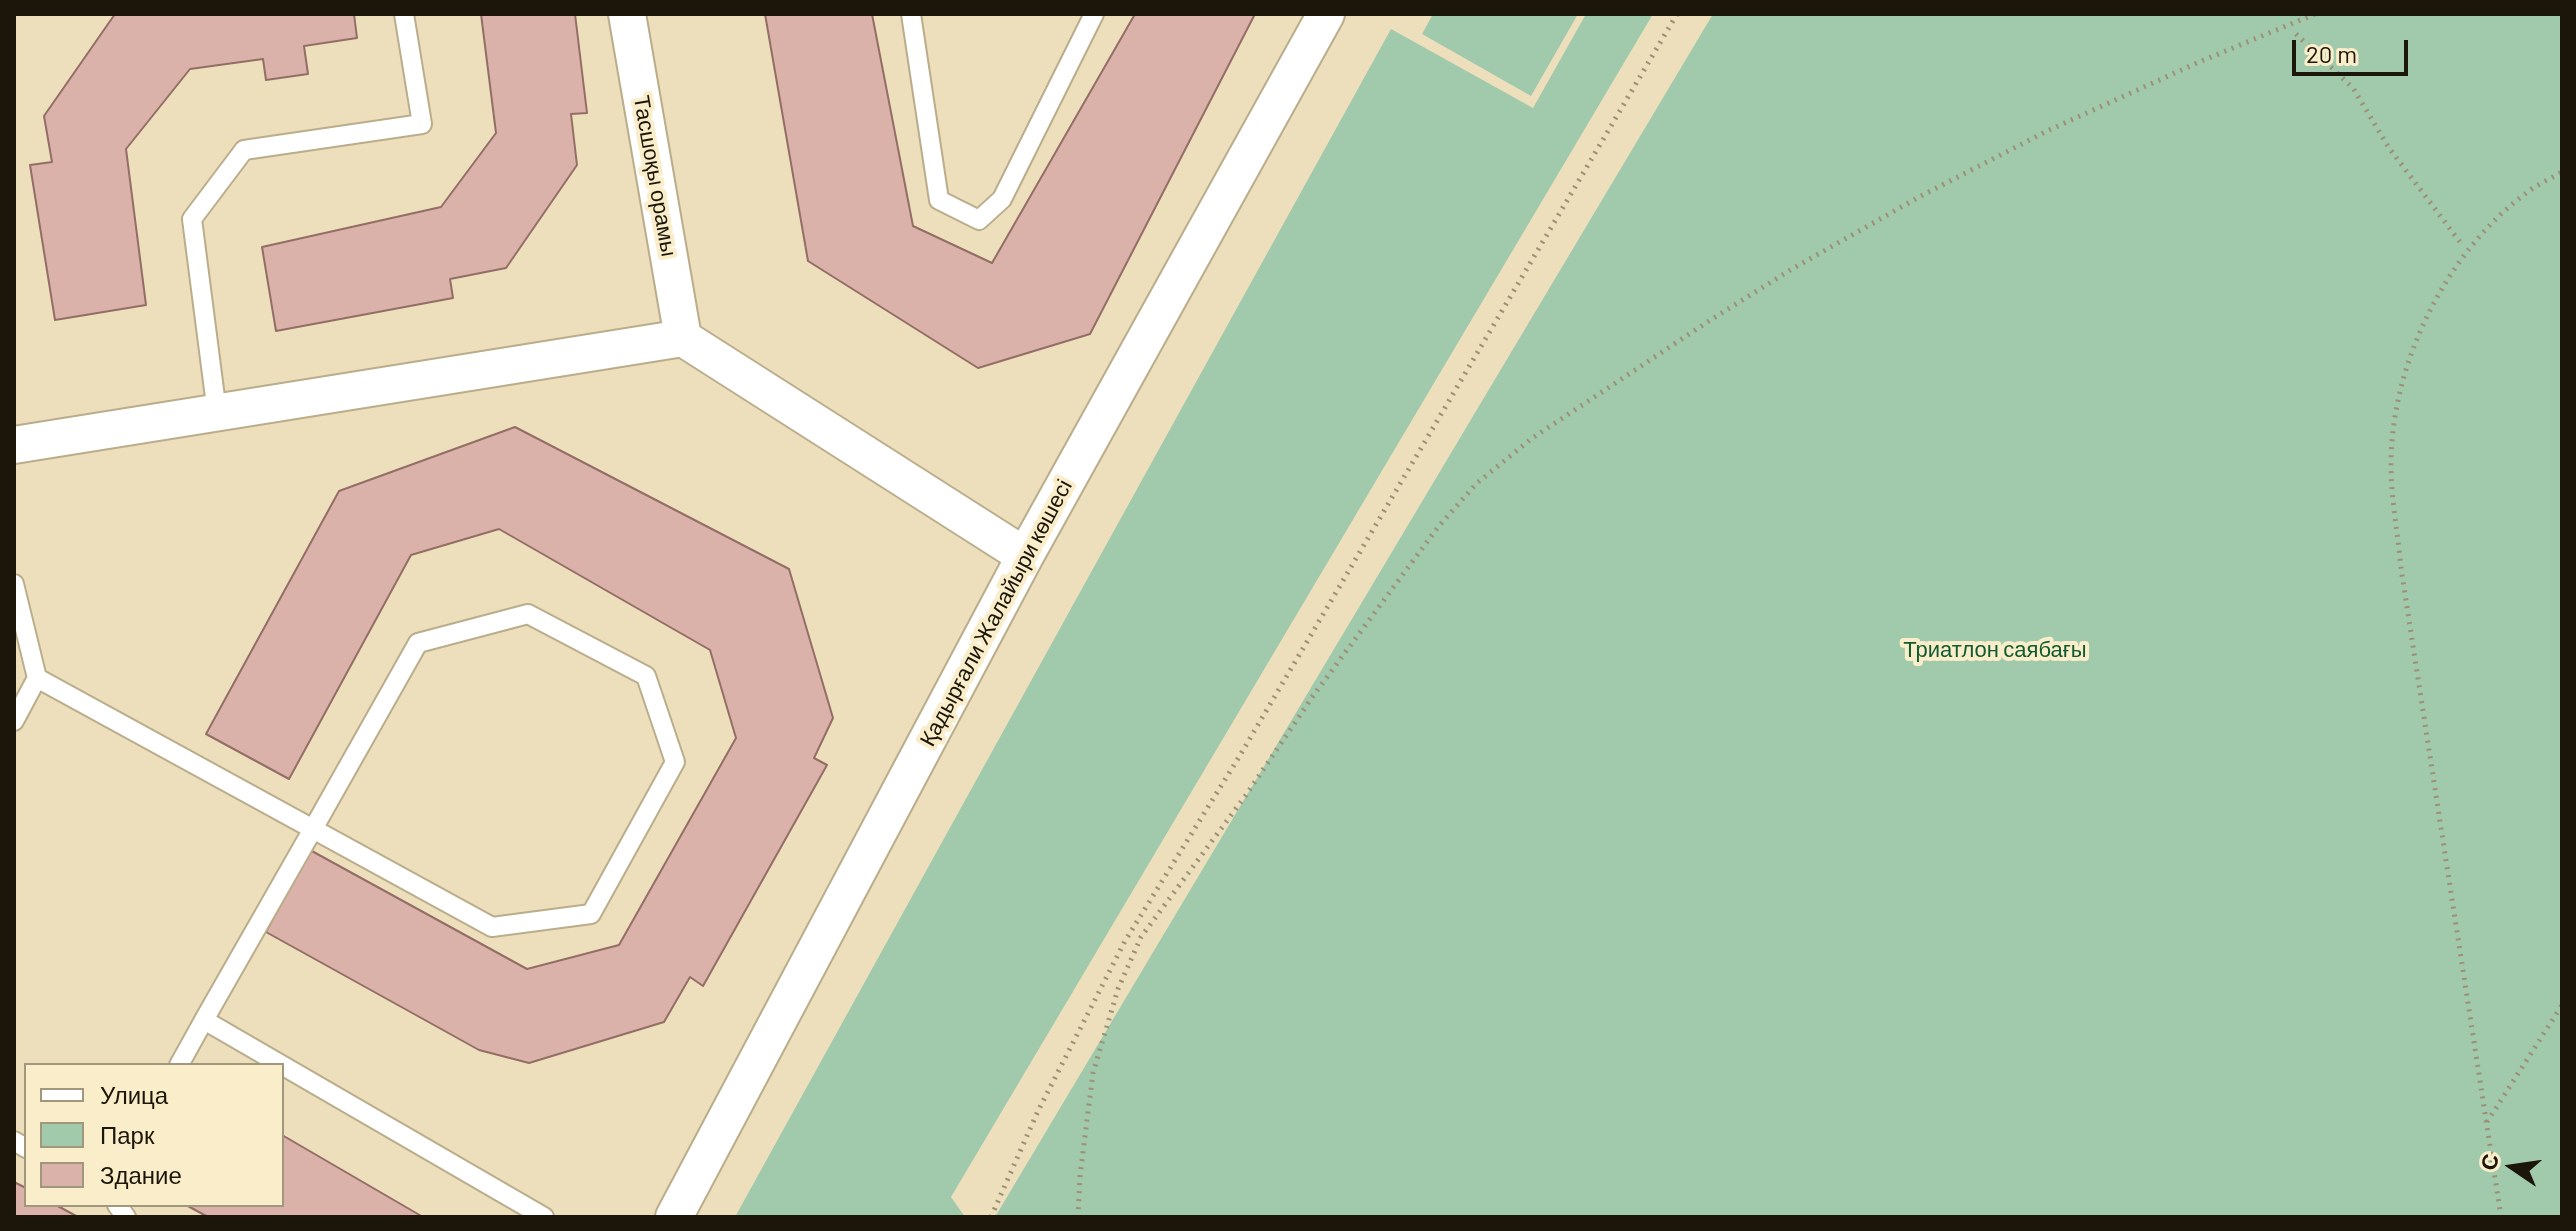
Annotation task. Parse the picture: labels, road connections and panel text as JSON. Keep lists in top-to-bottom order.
{
  "streets": {
    "street": ["Тасшоқы орамы", "Қадырғали Жалайыри көшесі"]
  },
  "parks": ["Триатлон саябағы"],
  "legend": ["Улица", "Парк", "Здание"],
  "scale_bar": "20 m",
  "north": "left"
}
